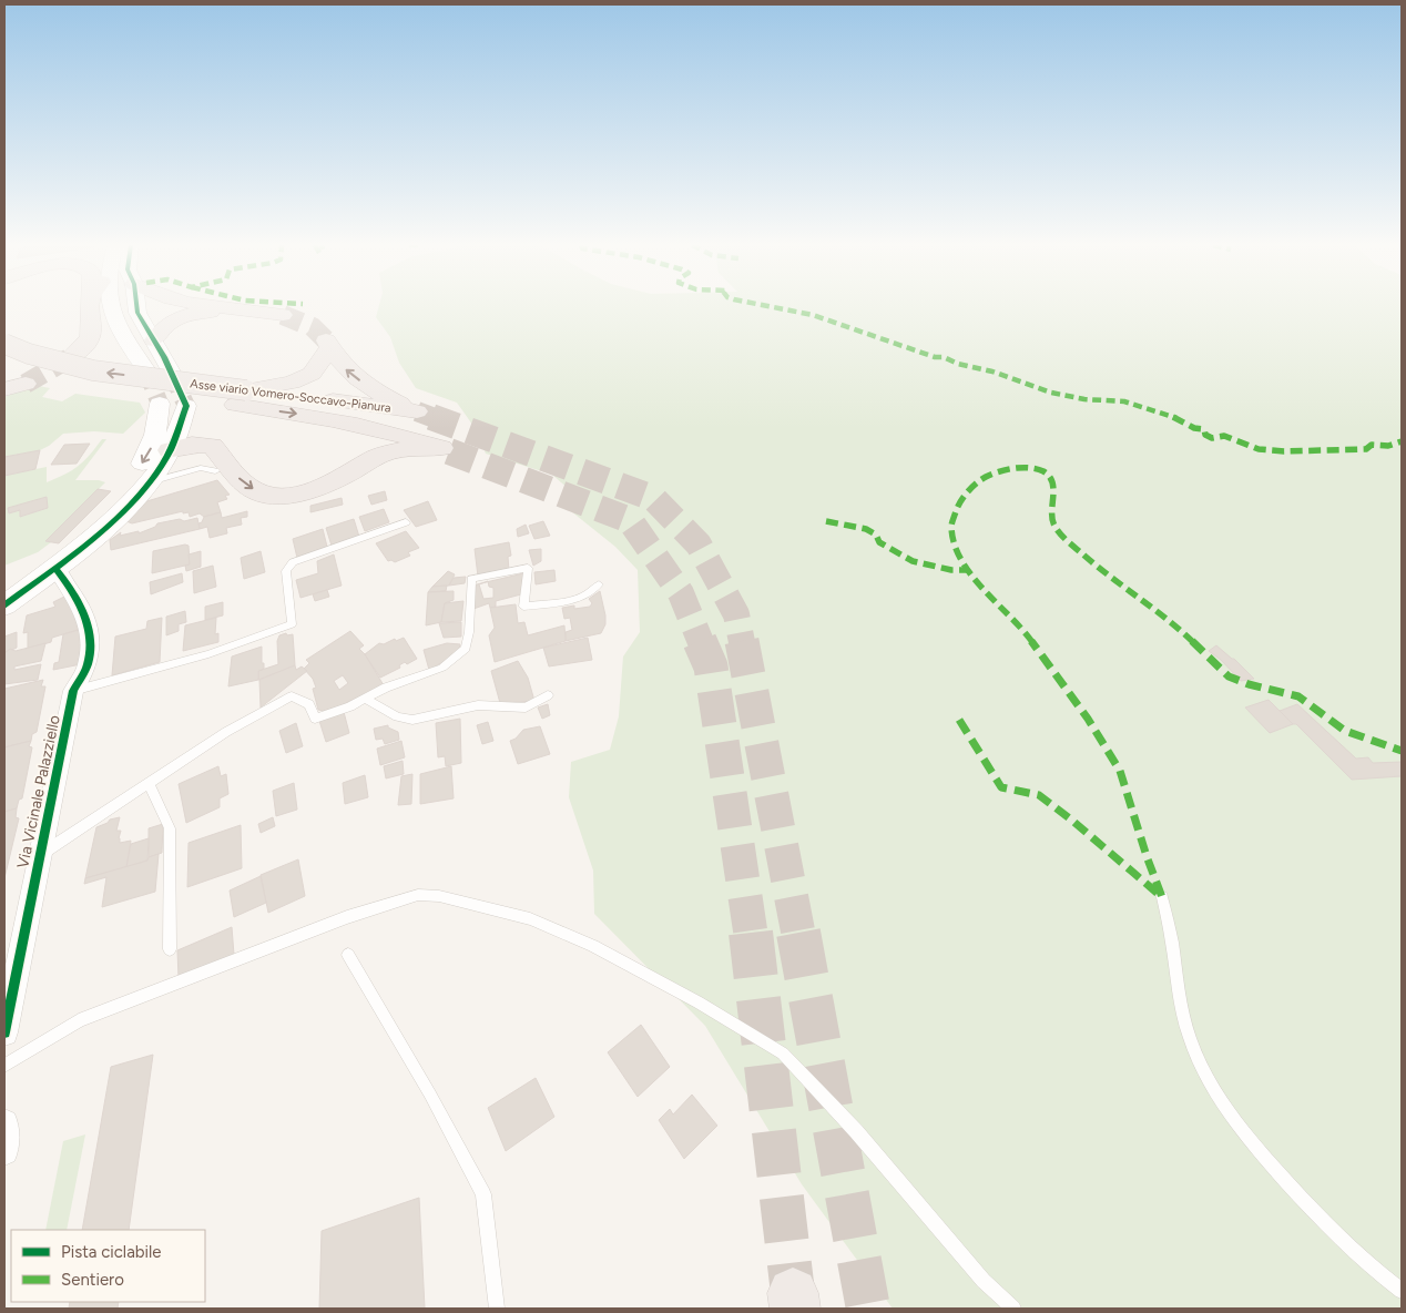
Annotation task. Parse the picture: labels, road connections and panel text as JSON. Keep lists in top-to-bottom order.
{
  "streets": {
    "highway": ["Asse viario Vomero-Soccavo-Pianura"],
    "street": ["Via Vicinale Palazziello"]
  },
  "legend": ["Pista ciclabile", "Sentiero"]
}
